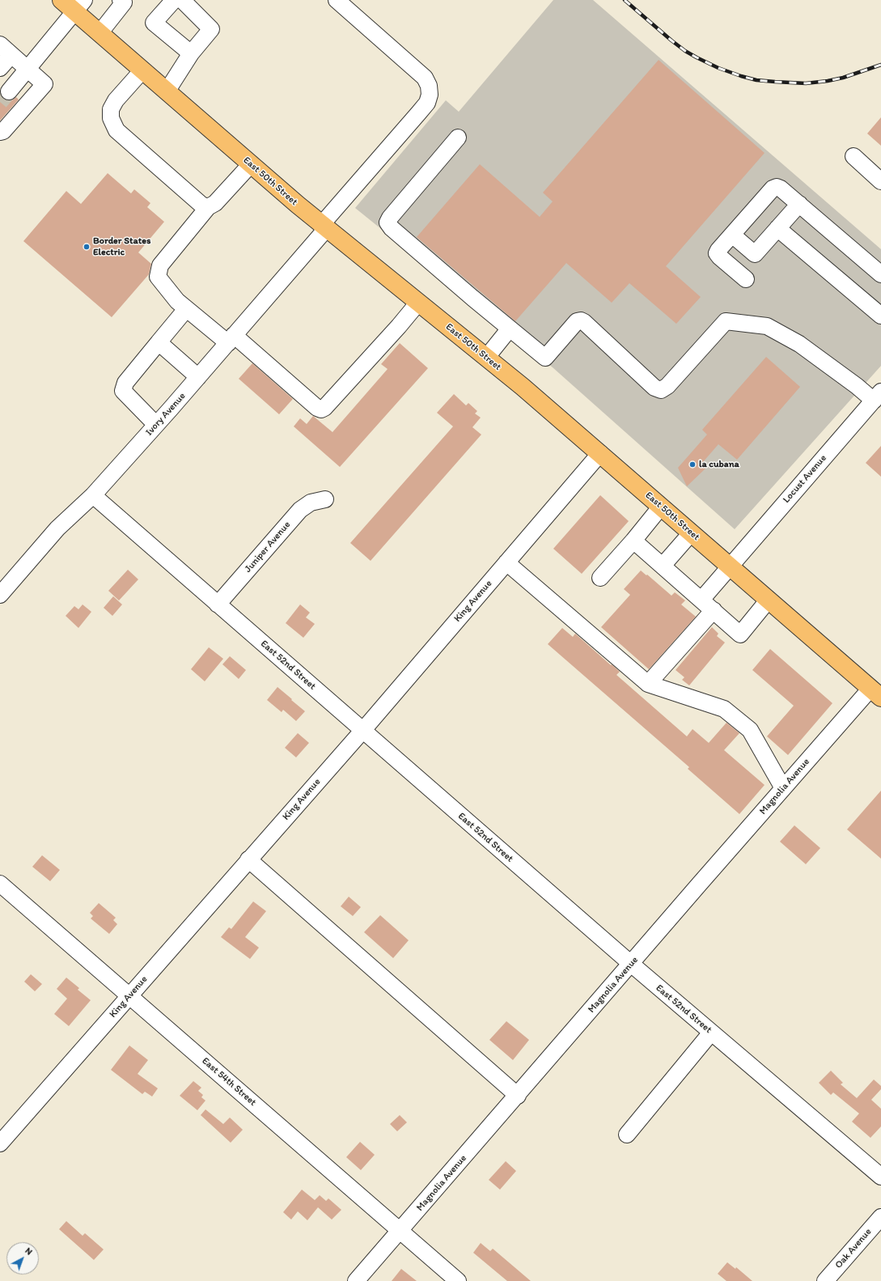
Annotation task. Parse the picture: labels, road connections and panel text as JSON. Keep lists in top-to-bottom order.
{
  "streets": {
    "main road": ["East 50th Street"],
    "street": [
      "Ivory Avenue",
      "Locust Avenue",
      "Juniper Avenue",
      "King Avenue",
      "East 52nd Street",
      "Magnolia Avenue",
      "East 54th Street",
      "Oak Avenue"
    ]
  },
  "crossings": [
    ["East 50th Street", "Ivory Avenue"],
    ["East 50th Street", "Locust Avenue"],
    ["East 50th Street", "King Avenue"],
    ["East 50th Street", "Magnolia Avenue"],
    ["Ivory Avenue", "East 52nd Street"],
    ["Juniper Avenue", "East 52nd Street"],
    ["King Avenue", "East 52nd Street"],
    ["King Avenue", "East 54th Street"],
    ["East 52nd Street", "Magnolia Avenue"],
    ["Magnolia Avenue", "East 54th Street"]
  ],
  "places": ["Border States Electric", "la cubana"],
  "north": "top right"
}
